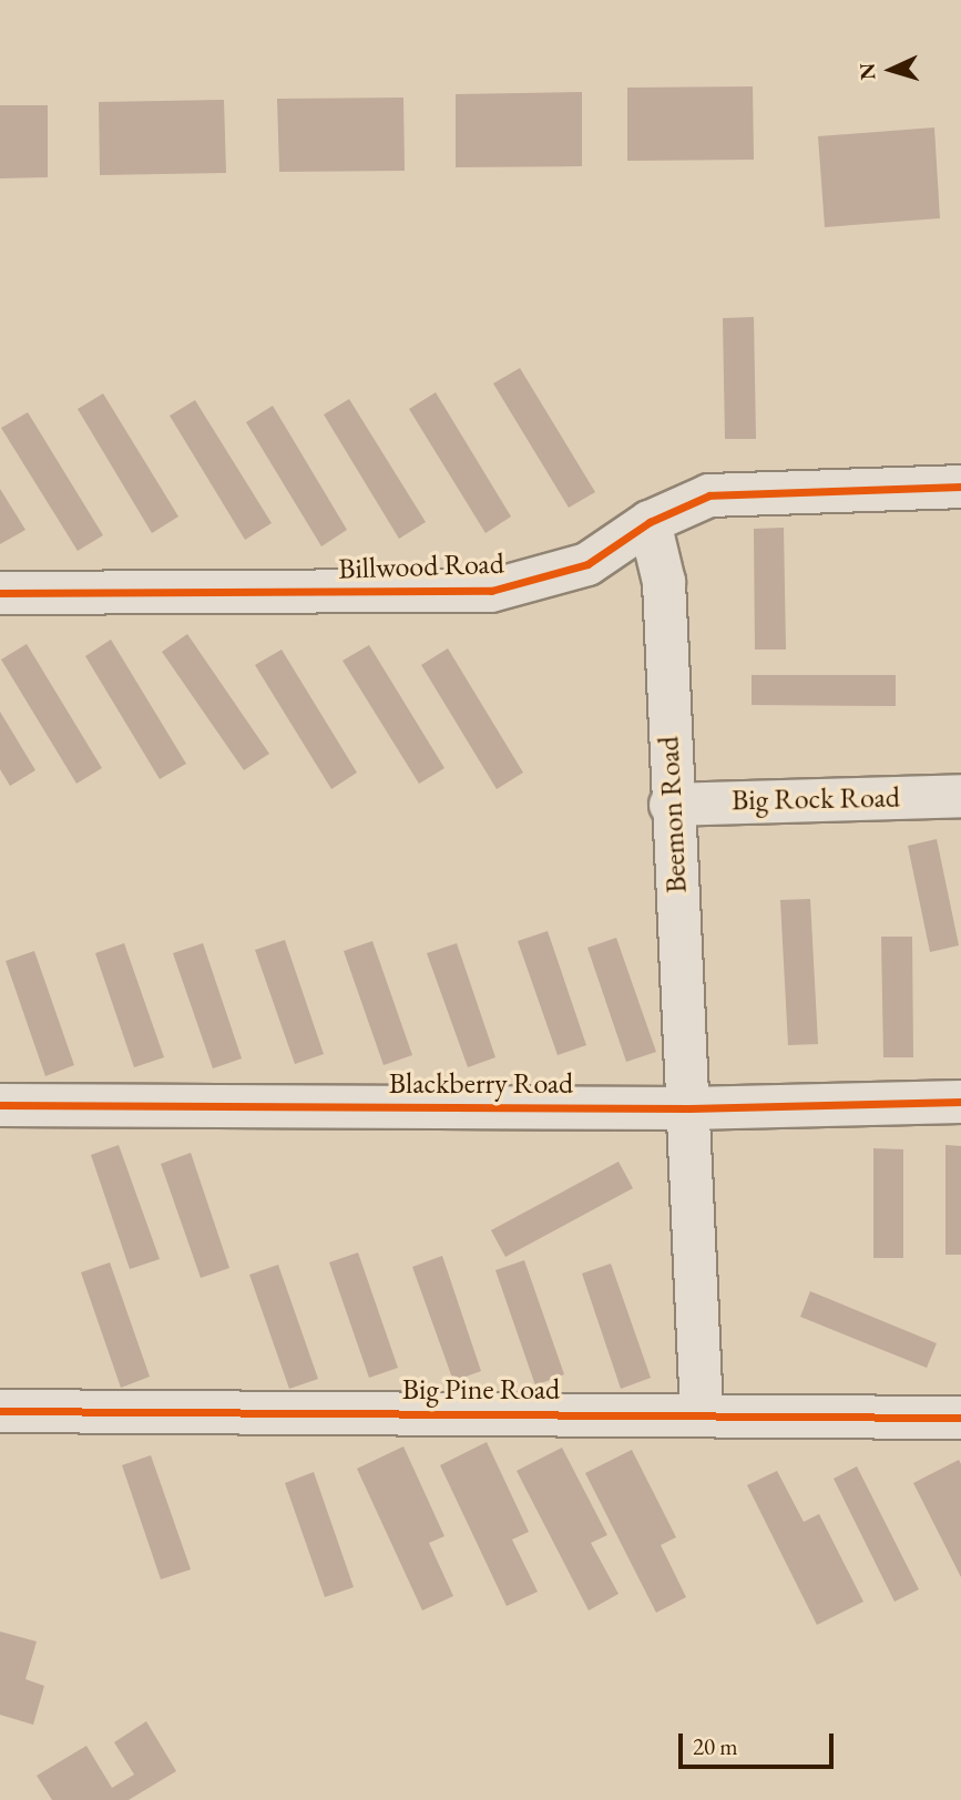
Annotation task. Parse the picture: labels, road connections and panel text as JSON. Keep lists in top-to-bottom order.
{
  "streets": {
    "street": [
      "Billwood Road",
      "Big Rock Road",
      "Beemon Road",
      "Blackberry Road",
      "Big Pine Road"
    ]
  },
  "crossings": [
    ["Billwood Road", "Beemon Road"],
    ["Big Rock Road", "Beemon Road"],
    ["Beemon Road", "Blackberry Road"],
    ["Beemon Road", "Big Pine Road"]
  ],
  "scale_bar": "20 m",
  "north": "left"
}
